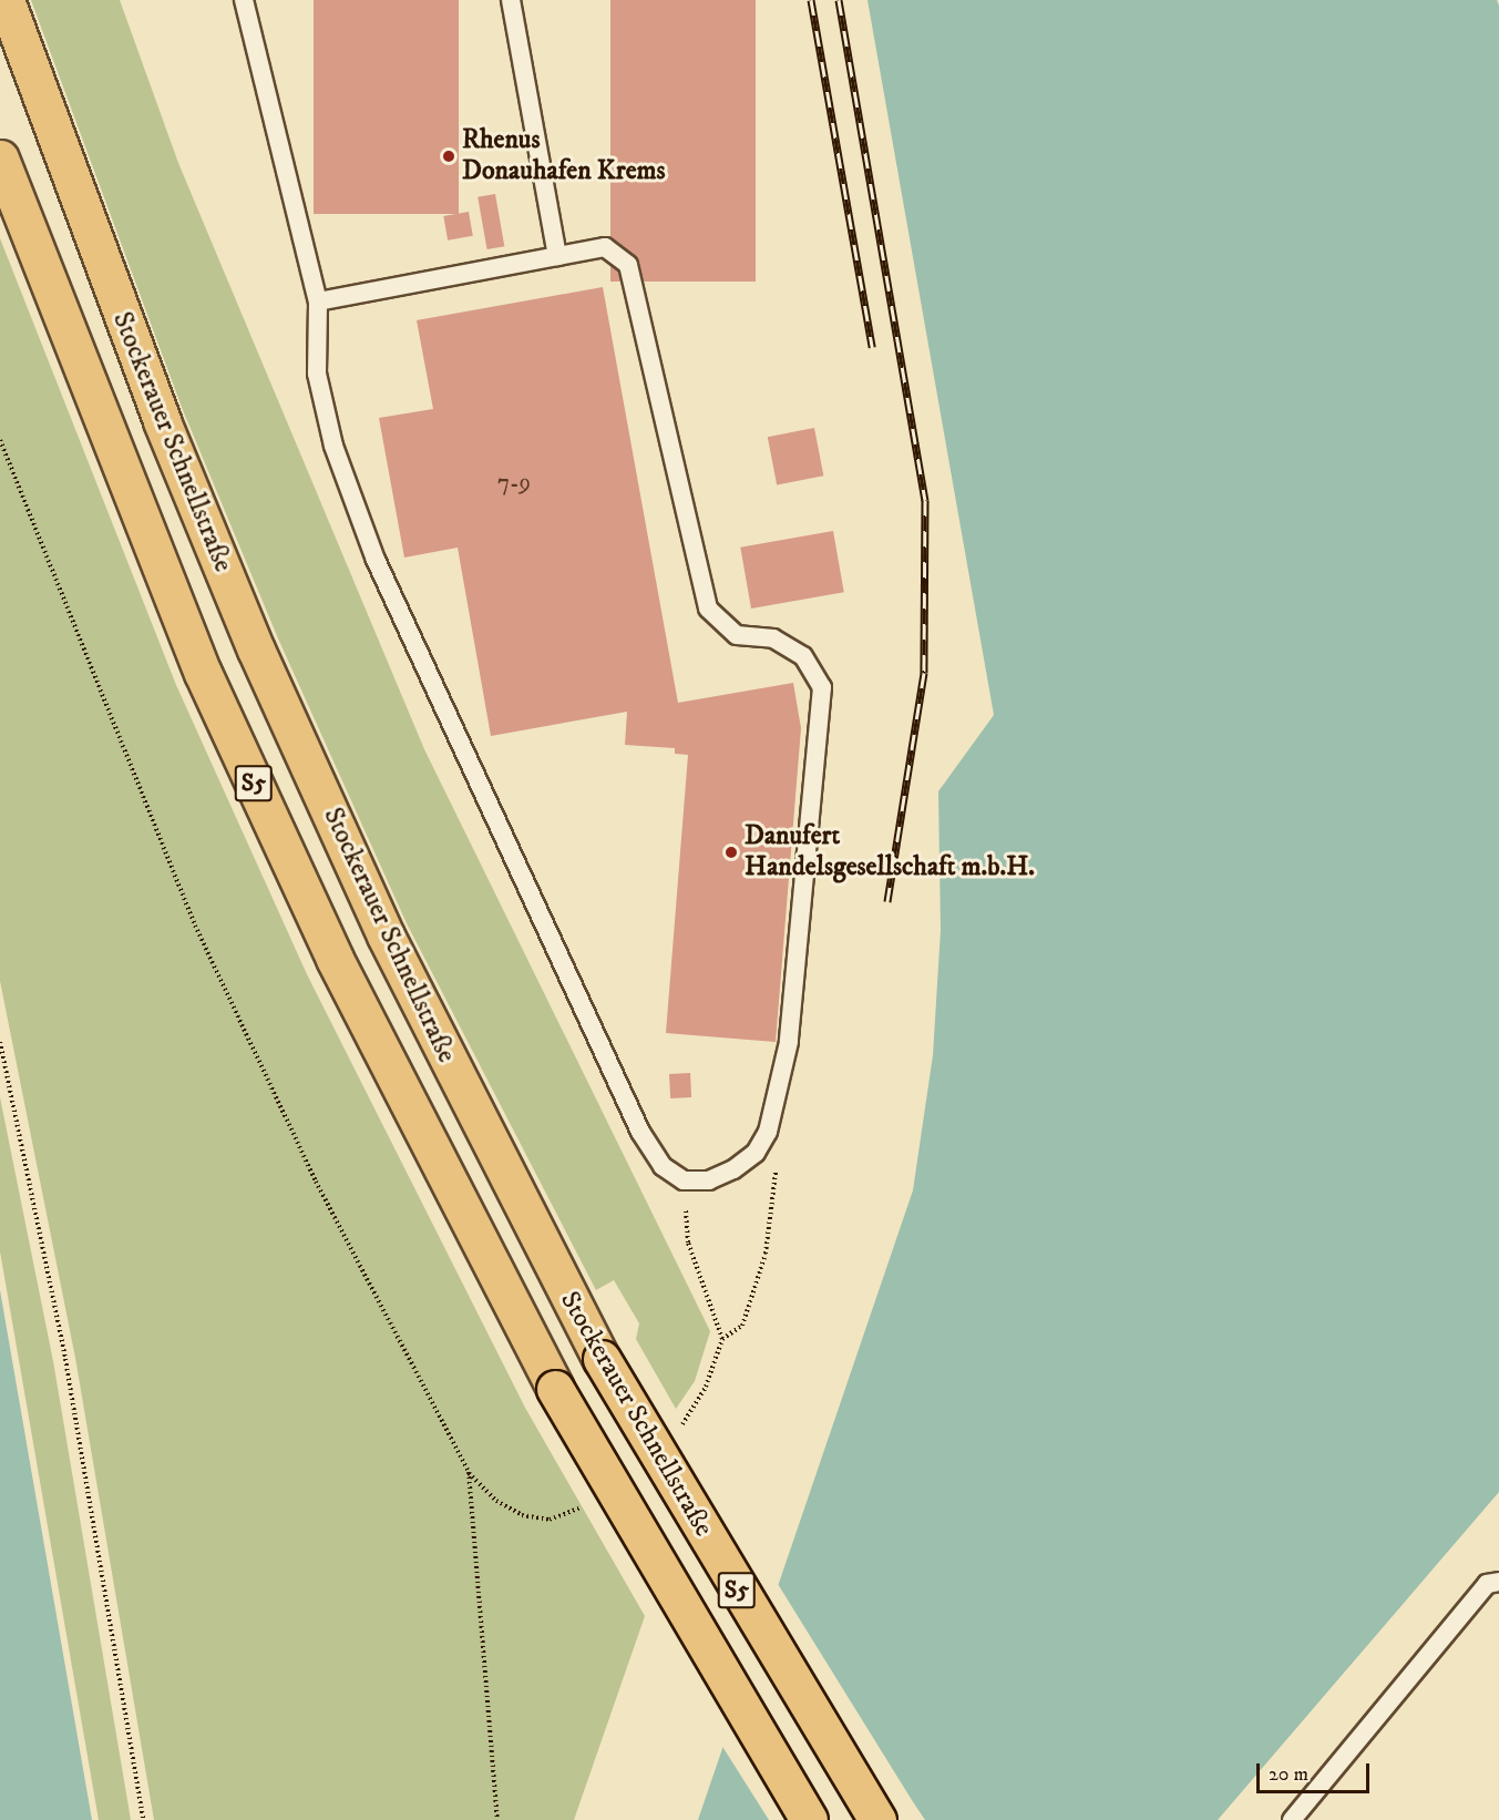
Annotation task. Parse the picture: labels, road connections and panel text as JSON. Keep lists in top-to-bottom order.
{
  "streets": {
    "highway": ["Stockerauer Schnellstraße", "S5"]
  },
  "places": ["Rhenus Donauhafen Krems", "Danufert Handelsgesellschaft m.b.H."],
  "house_numbers": ["7-9"],
  "scale_bar": "20 m"
}
